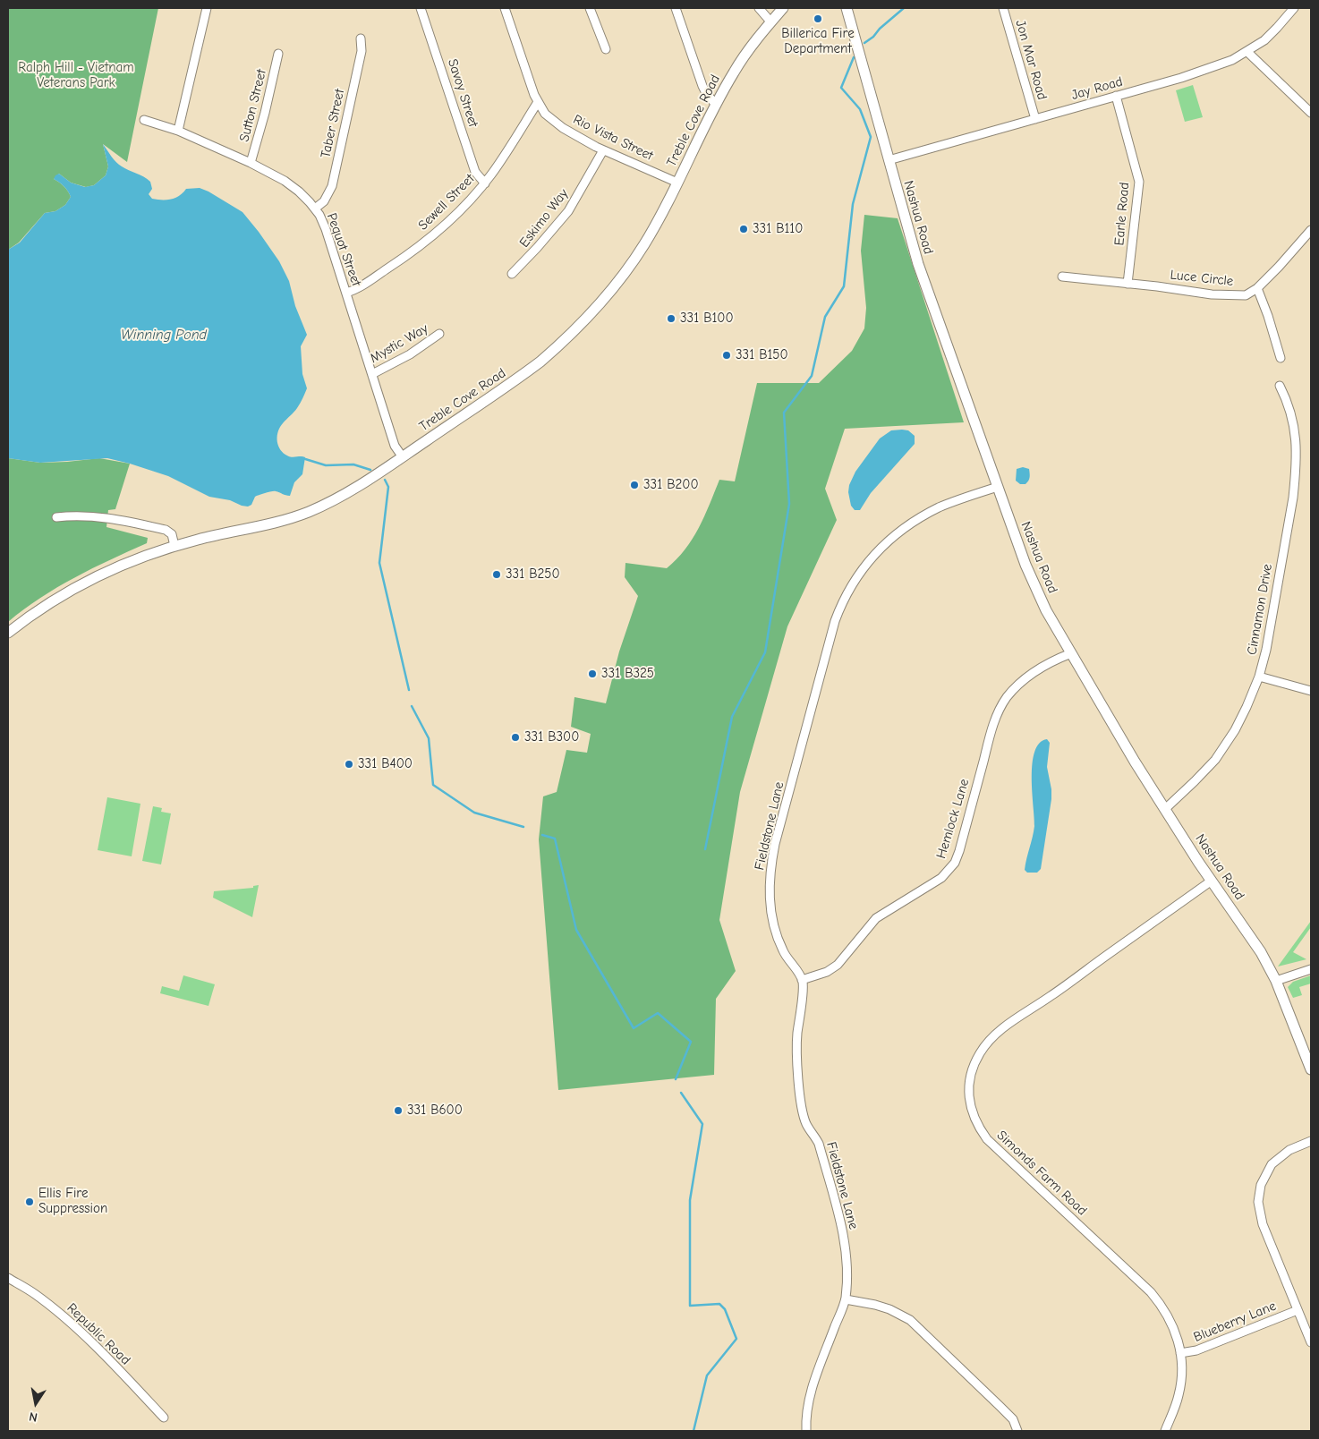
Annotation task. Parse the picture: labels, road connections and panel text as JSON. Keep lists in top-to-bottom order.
{
  "streets": {
    "main road": ["Treble Cove Road", "Nashua Road"],
    "street": [
      "Jon Mar Road",
      "Jay Road",
      "Savoy Street",
      "Sutton Street",
      "Taber Street",
      "Rio Vista Street",
      "Sewell Street",
      "Earle Road",
      "Eskimo Way",
      "Pequot Street",
      "Luce Circle",
      "Mystic Way",
      "Cinnamon Drive",
      "Hemlock Lane",
      "Fieldstone Lane",
      "Simonds Farm Road",
      "Blueberry Lane",
      "Republic Road"
    ]
  },
  "crossings": [
    ["Jon Mar Road", "Jay Road"],
    ["Jay Road", "Earle Road"],
    ["Jay Road", "Nashua Road"],
    ["Savoy Street", "Sewell Street"],
    ["Sutton Street", "Pequot Street"],
    ["Treble Cove Road", "Rio Vista Street"],
    ["Treble Cove Road", "Pequot Street"],
    ["Taber Street", "Pequot Street"],
    ["Rio Vista Street", "Sewell Street"],
    ["Rio Vista Street", "Eskimo Way"],
    ["Sewell Street", "Pequot Street"],
    ["Earle Road", "Luce Circle"],
    ["Nashua Road", "Cinnamon Drive"],
    ["Nashua Road", "Hemlock Lane"],
    ["Nashua Road", "Fieldstone Lane"],
    ["Nashua Road", "Simonds Farm Road"],
    ["Pequot Street", "Mystic Way"],
    ["Hemlock Lane", "Fieldstone Lane"],
    ["Simonds Farm Road", "Blueberry Lane"]
  ],
  "water": ["Winning Pond"],
  "parks": ["Ralph Hill - Vietnam Veterans Park"],
  "places": [
    "Billerica Fire Department",
    "331 B110",
    "331 B100",
    "331 B150",
    "331 B200",
    "331 B250",
    "331 B325",
    "331 B300",
    "331 B400",
    "331 B600",
    "Ellis Fire Suppression"
  ],
  "north": "bottom"
}
